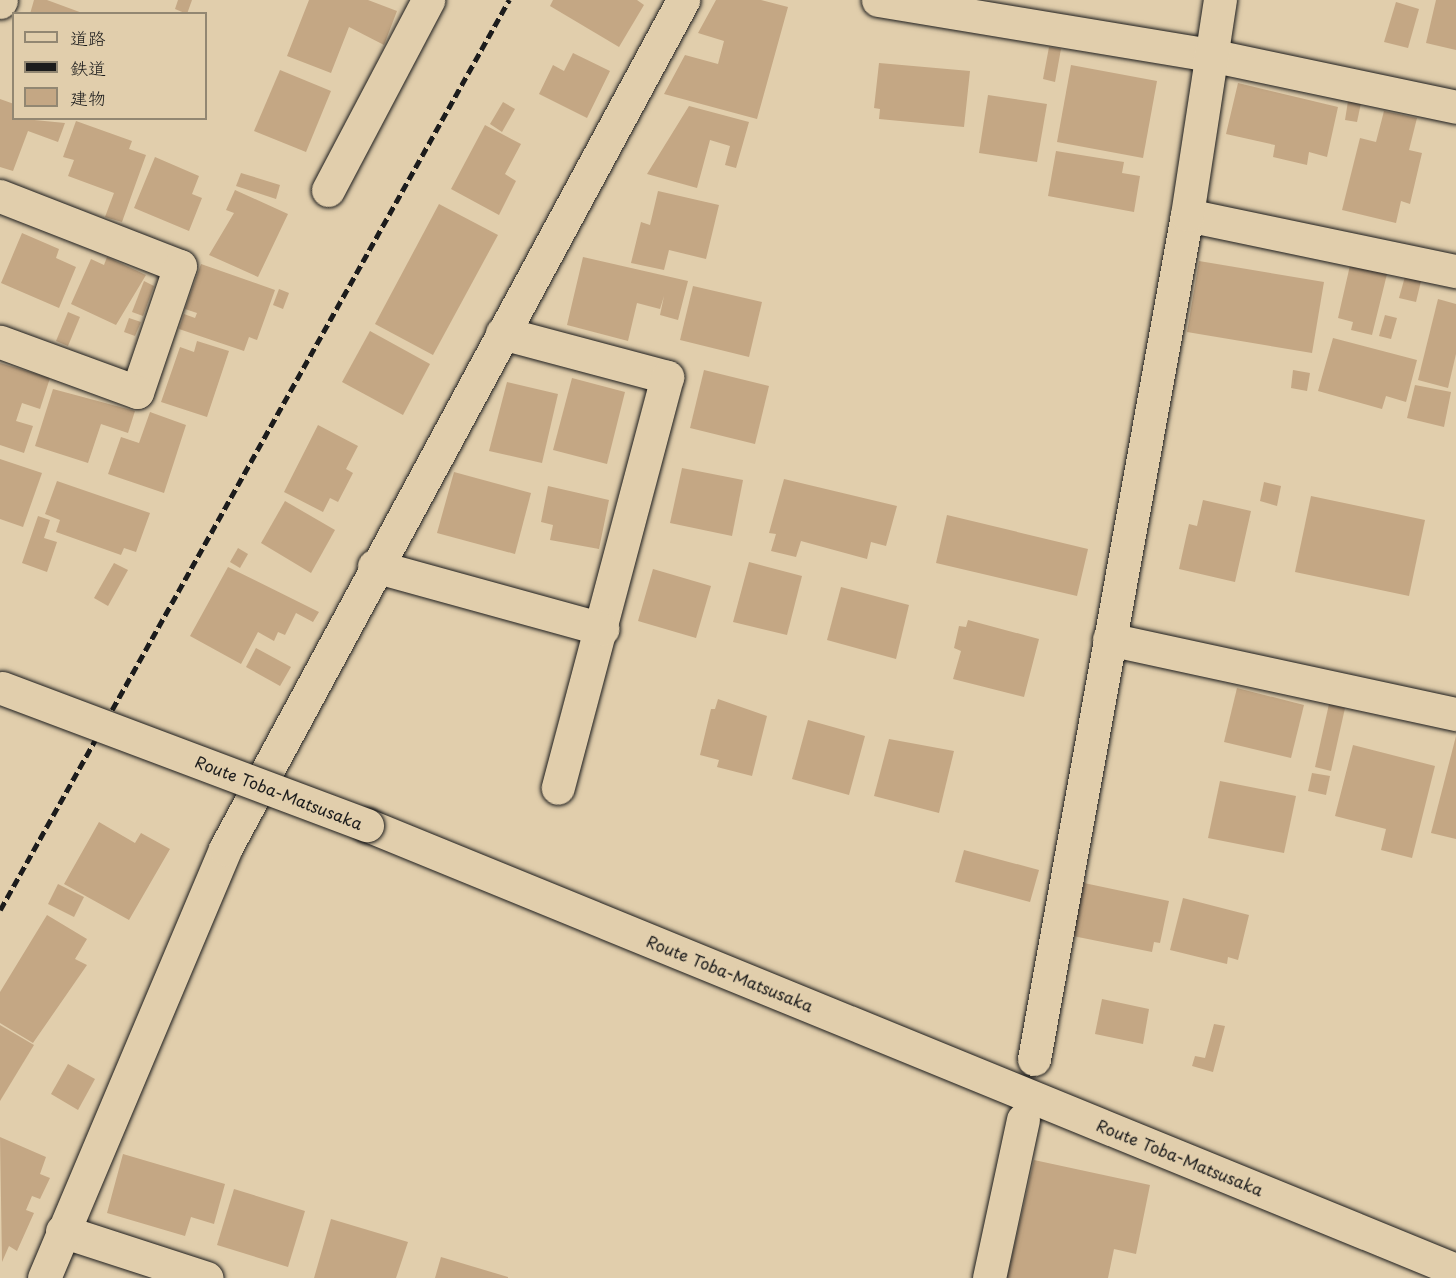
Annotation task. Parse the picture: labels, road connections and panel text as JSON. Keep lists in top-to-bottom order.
{
  "streets": {
    "street": ["Route Toba-Matsusaka"]
  },
  "legend": ["道路", "鉄道", "建物"]
}
